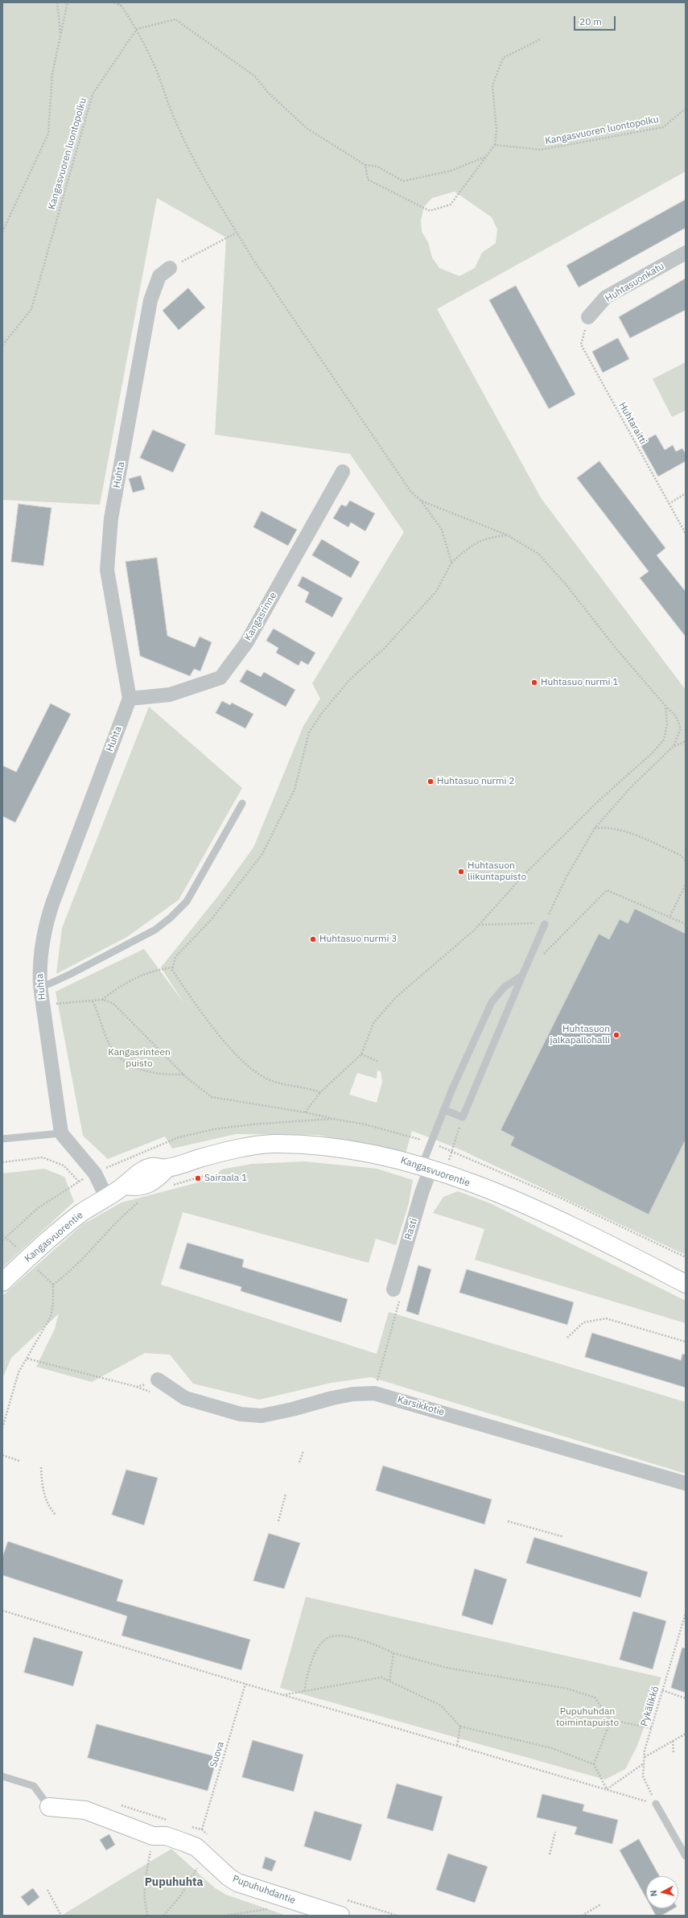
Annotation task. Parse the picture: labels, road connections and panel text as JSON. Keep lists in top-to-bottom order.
{
  "streets": {
    "main road": ["Kangasvuorentie", "Pupuhuhdantie"],
    "street": [
      "Huhtasuonkatu",
      "Huhta",
      "Kangasrinne",
      "Rasti",
      "Karsikkotie"
    ],
    "path": [
      "Kangasvuoren luontopolku",
      "Huhtaraitti",
      "Pykälikkö",
      "Suova"
    ]
  },
  "crossings": [
    ["Huhtasuonkatu", "Huhtaraitti"],
    ["Huhta", "Kangasrinne"],
    ["Kangasvuorentie", "Rasti"]
  ],
  "districts": ["Pupuhuhta"],
  "parks": ["Kangasrinteen puisto", "Pupuhuhdan toimintapuisto"],
  "places": [
    "Huhtasuo nurmi 1",
    "Huhtasuo nurmi 2",
    "Huhtasuon liikuntapuisto",
    "Huhtasuo nurmi 3",
    "Huhtasuon jalkapallohalli",
    "Sairaala 1"
  ],
  "scale_bar": "20 m",
  "north": "left"
}
